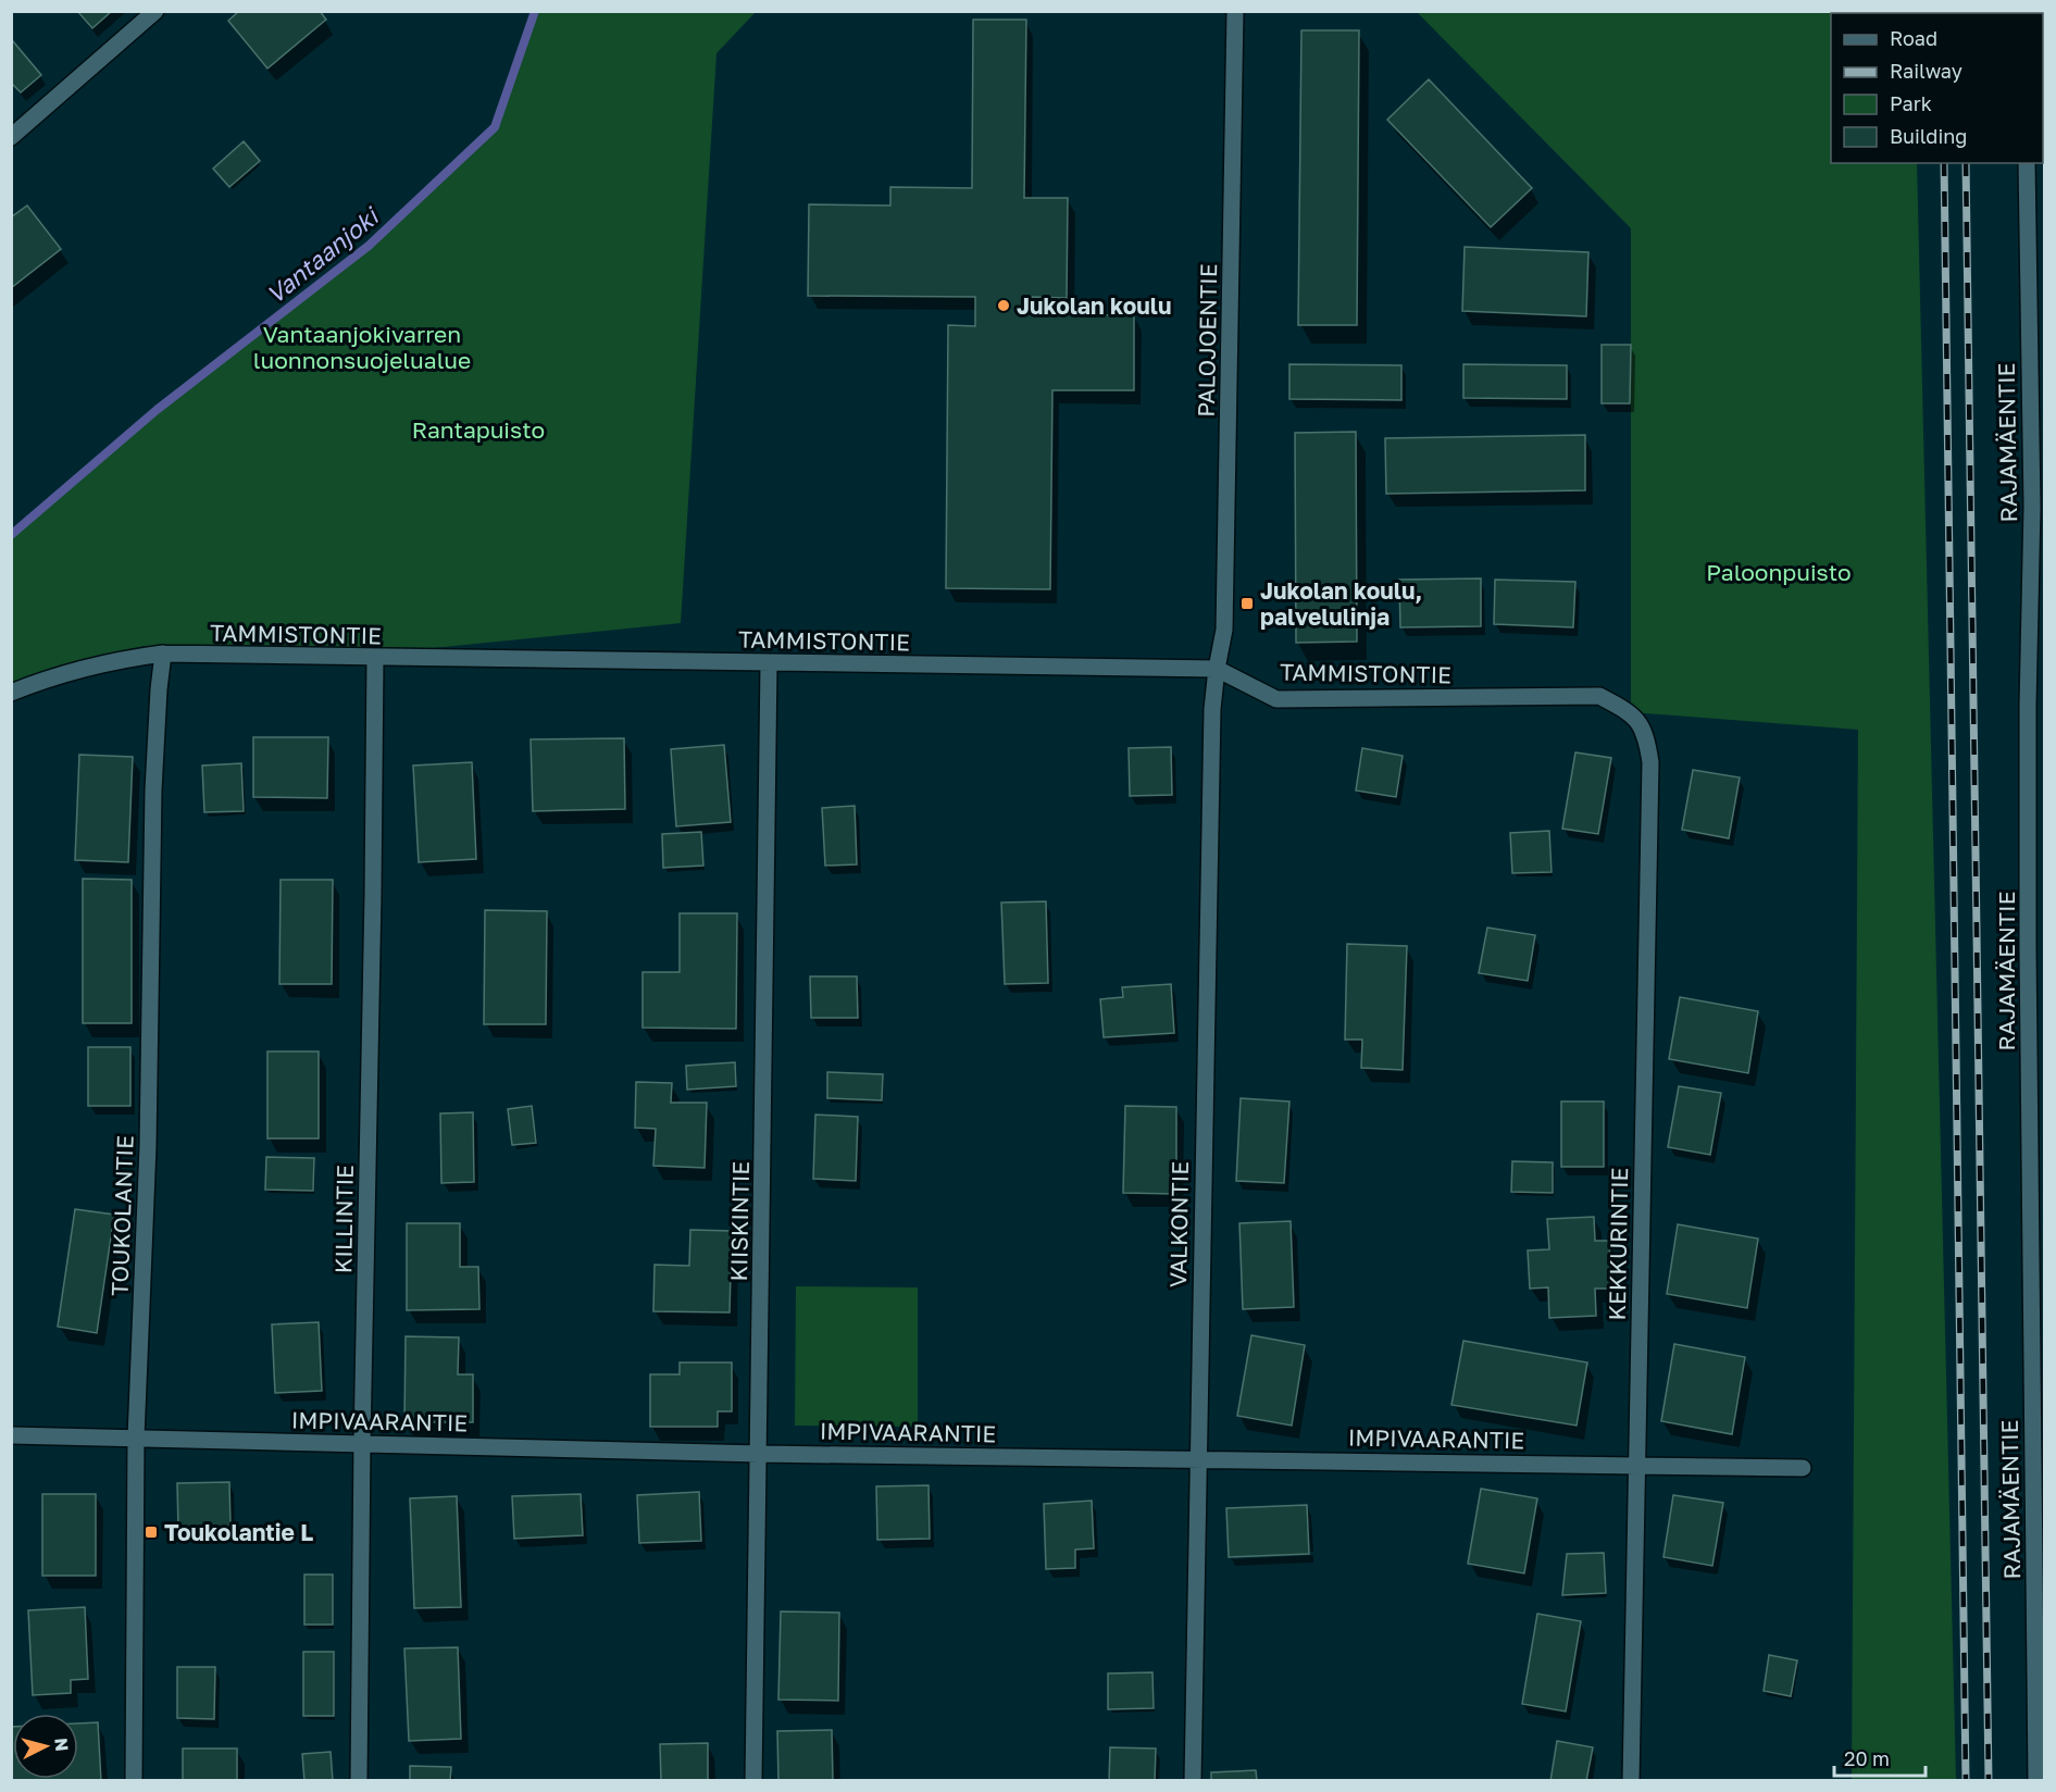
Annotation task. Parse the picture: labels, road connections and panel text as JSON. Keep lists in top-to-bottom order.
{
  "streets": {
    "street": [
      "PALOJOENTIE",
      "RAJAMÄENTIE",
      "TAMMISTONTIE",
      "TOUKOLANTIE",
      "KILLINTIE",
      "KIISKINTIE",
      "VALKONTIE",
      "KEKKURINTIE",
      "IMPIVAARANTIE"
    ]
  },
  "crossings": [
    ["PALOJOENTIE", "TAMMISTONTIE"],
    ["PALOJOENTIE", "VALKONTIE"],
    ["TAMMISTONTIE", "TOUKOLANTIE"],
    ["TAMMISTONTIE", "KILLINTIE"],
    ["TAMMISTONTIE", "KIISKINTIE"],
    ["TAMMISTONTIE", "VALKONTIE"],
    ["TAMMISTONTIE", "KEKKURINTIE"],
    ["TOUKOLANTIE", "IMPIVAARANTIE"],
    ["KILLINTIE", "IMPIVAARANTIE"],
    ["KIISKINTIE", "IMPIVAARANTIE"],
    ["VALKONTIE", "IMPIVAARANTIE"],
    ["KEKKURINTIE", "IMPIVAARANTIE"]
  ],
  "water": ["Vantaanjoki"],
  "parks": ["Vantaanjokivarren luonnonsuojelualue", "Rantapuisto", "Paloonpuisto"],
  "places": {
    "other": ["Jukolan koulu"],
    "transit": ["Jukolan koulu, palvelulinja", "Toukolantie L"]
  },
  "legend": [
    "Road",
    "Railway",
    "Park",
    "Building"
  ],
  "scale_bar": "20 m",
  "north": "right"
}
